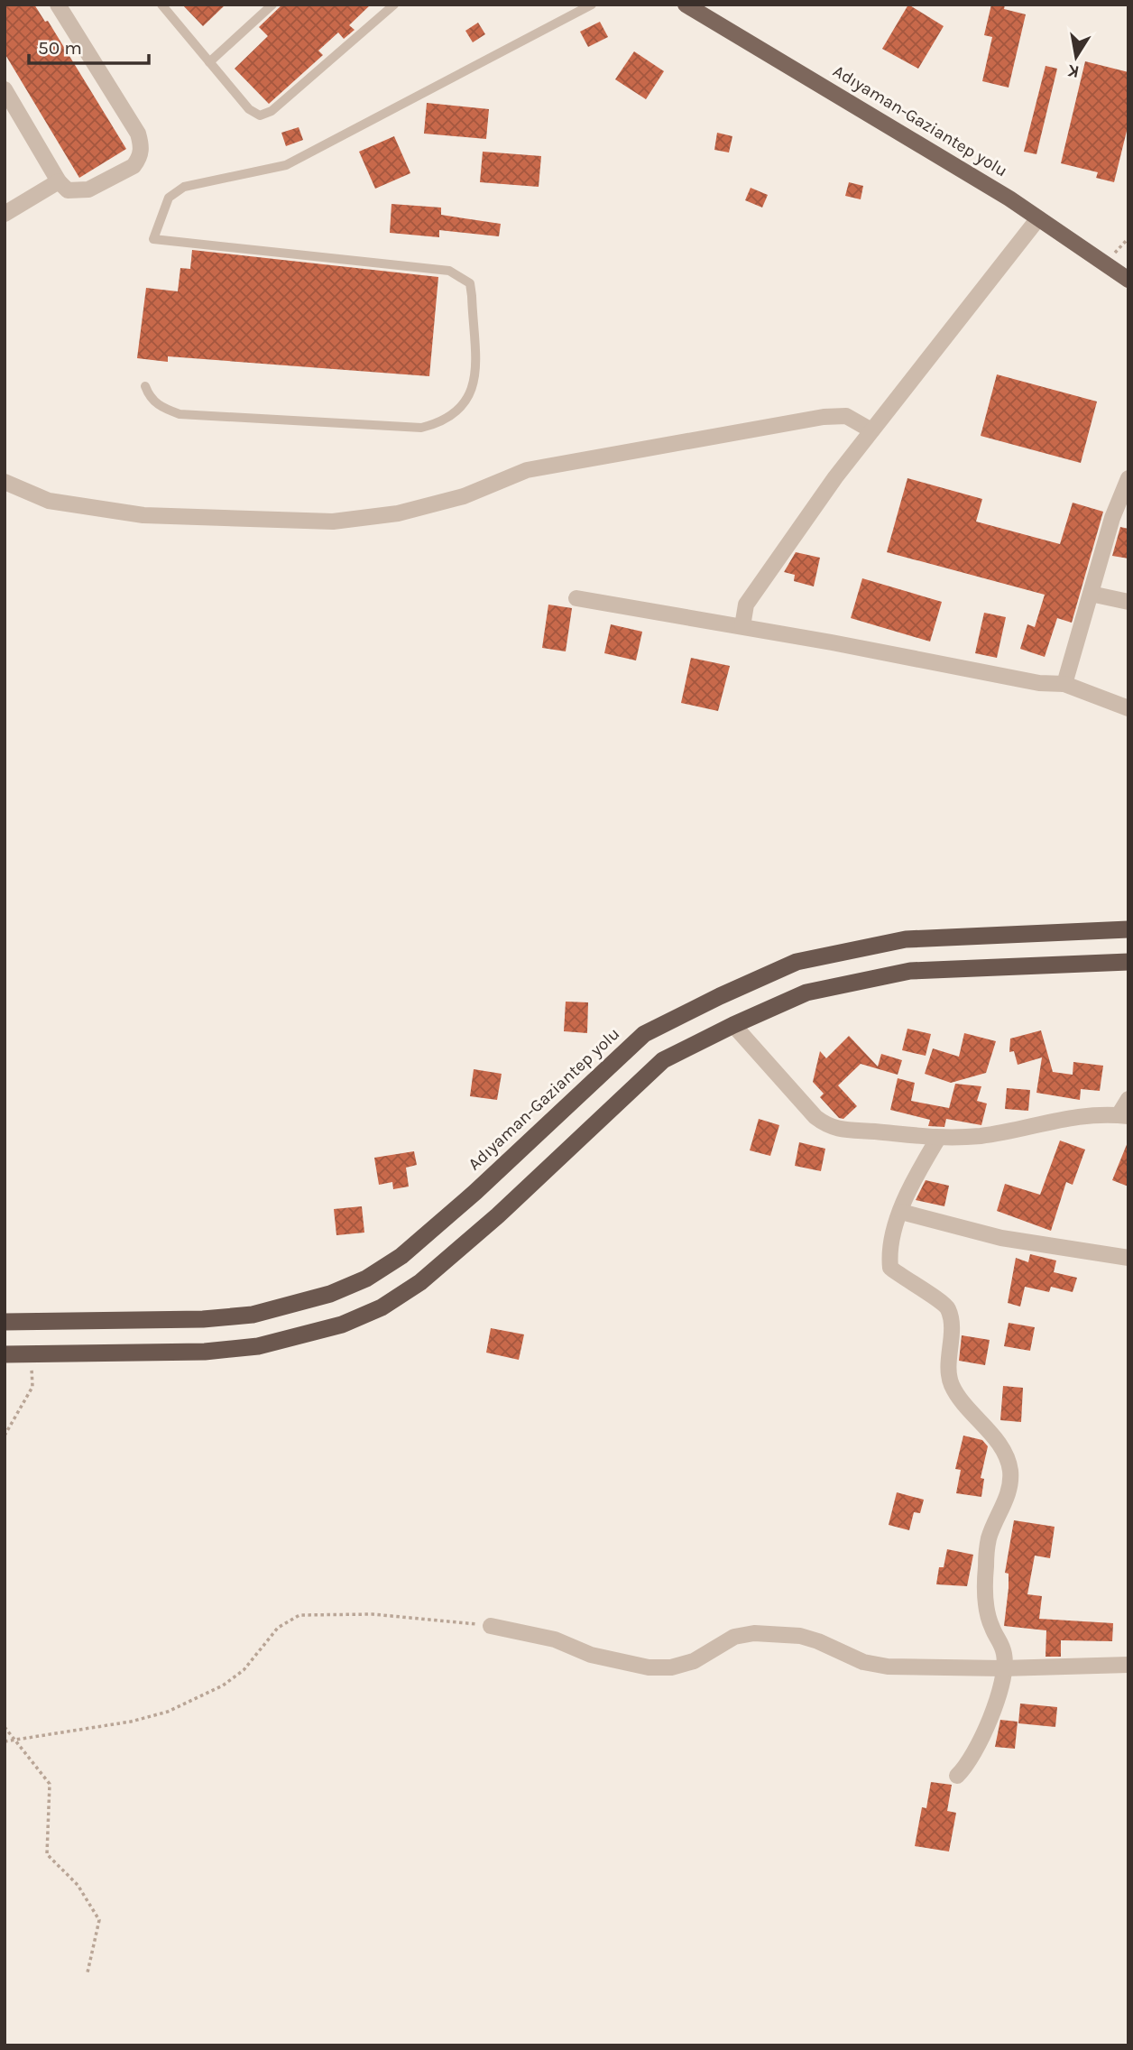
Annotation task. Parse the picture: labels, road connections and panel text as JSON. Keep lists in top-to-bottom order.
{
  "streets": {
    "highway": ["Adıyaman-Gaziantep yolu"]
  },
  "scale_bar": "50 m",
  "north": "bottom"
}
